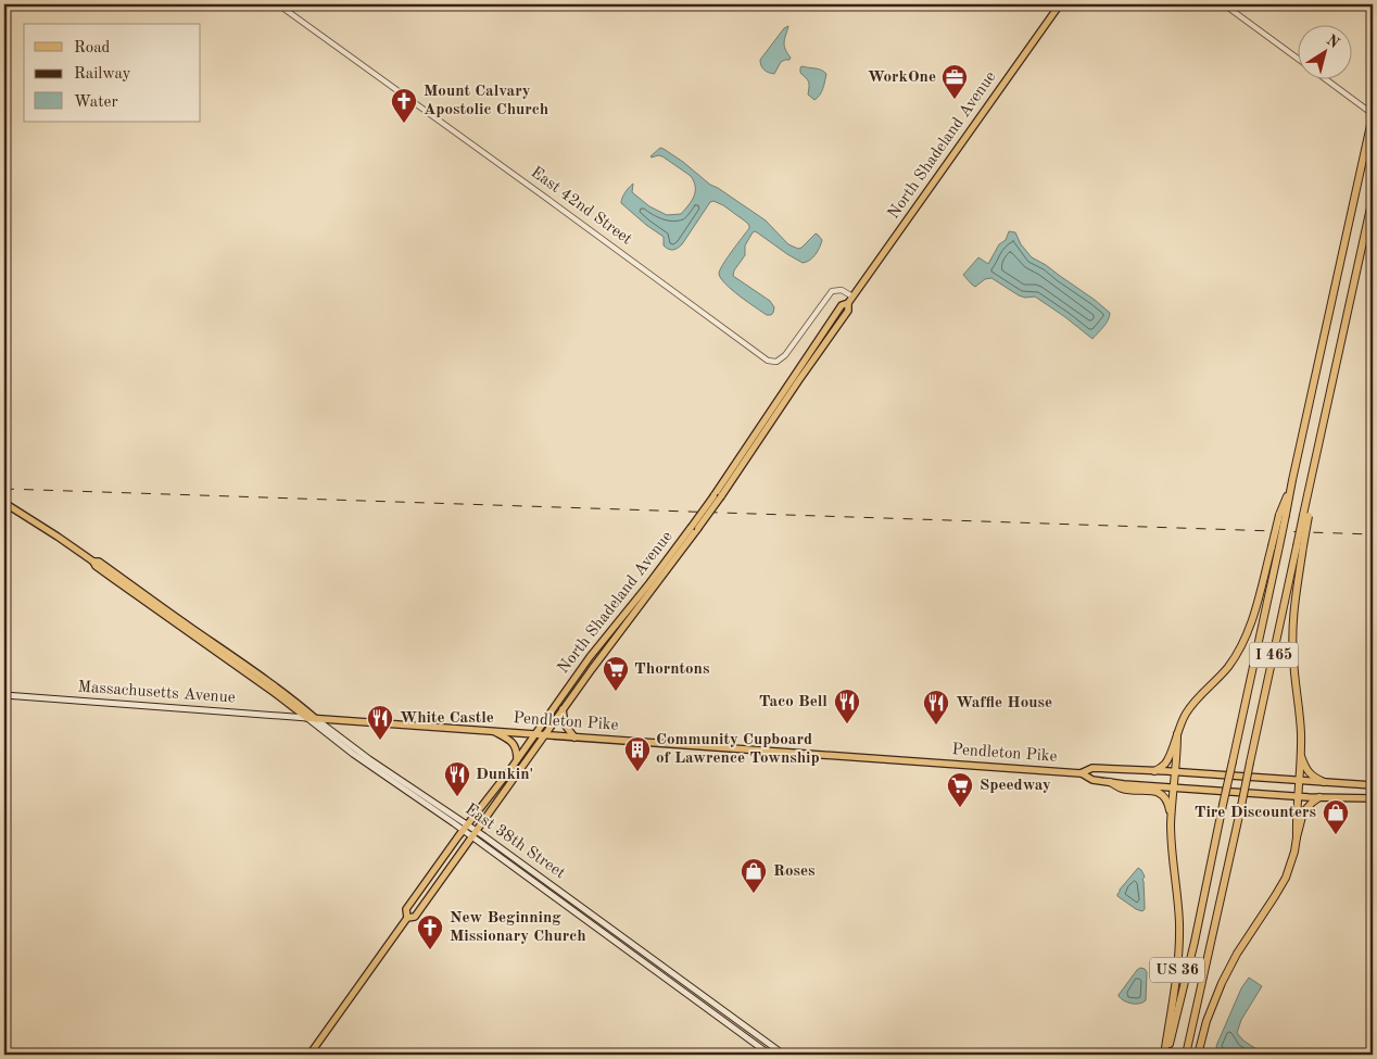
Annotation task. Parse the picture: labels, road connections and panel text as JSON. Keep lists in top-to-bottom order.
{
  "streets": {
    "highway": ["I 465", "US 36"],
    "main road": [
      "North Shadeland Avenue",
      "Massachusetts Avenue",
      "Pendleton Pike",
      "East 38th Street"
    ],
    "street": ["East 42nd Street"]
  },
  "crossings": [
    ["North Shadeland Avenue", "East 42nd Street"],
    ["North Shadeland Avenue", "Pendleton Pike"],
    ["North Shadeland Avenue", "East 38th Street"],
    ["I 465", "US 36"],
    ["Massachusetts Avenue", "Pendleton Pike"],
    ["Massachusetts Avenue", "East 38th Street"],
    ["Pendleton Pike", "East 38th Street"],
    ["Pendleton Pike", "US 36"]
  ],
  "places": {
    "office": ["WorkOne"],
    "church": ["Mount Calvary Apostolic Church", "New Beginning Missionary Church"],
    "supermarket": ["Thorntons", "Speedway"],
    "restaurant": [
      "Taco Bell",
      "Waffle House",
      "White Castle",
      "Dunkin'"
    ],
    "building": ["Community Cupboard of Lawrence Township"],
    "shop": ["Tire Discounters", "Roses"]
  },
  "legend": ["Road", "Railway", "Water"],
  "north": "top right"
}
